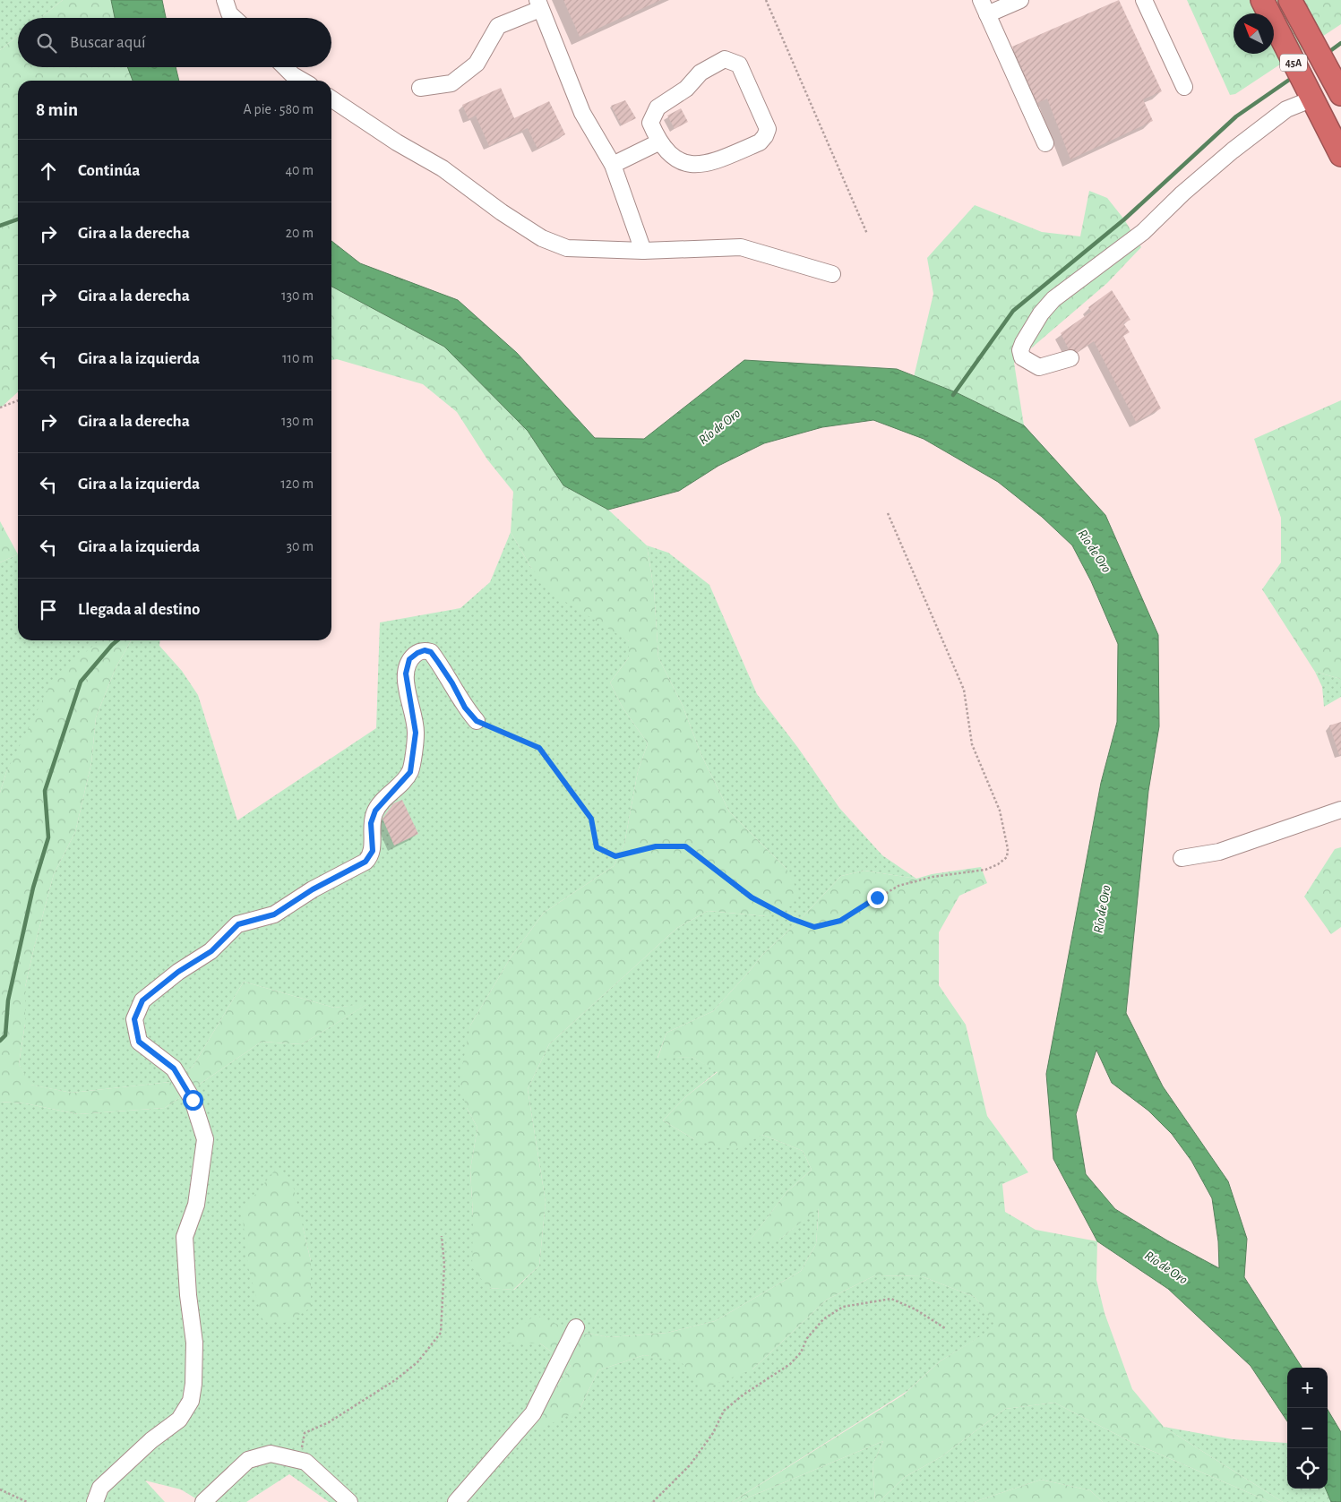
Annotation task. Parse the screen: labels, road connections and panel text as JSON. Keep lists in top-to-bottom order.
{
  "streets": {
    "highway": ["45A"]
  },
  "water": ["Río de Oro"],
  "north": "top left",
  "page": {
    "search": "Buscar aquí",
    "heading": ["8 min", "A pie · 580 m"],
    "list": [
      ["Continúa", "40 m"],
      ["Gira a la derecha", "20 m"],
      ["Gira a la derecha", "130 m"],
      ["Gira a la izquierda", "110 m"],
      ["Gira a la derecha", "130 m"],
      ["Gira a la izquierda", "120 m"],
      ["Gira a la izquierda", "30 m"],
      "Llegada al destino"
    ],
    "map_buttons": ["+", "−"]
  }
}
